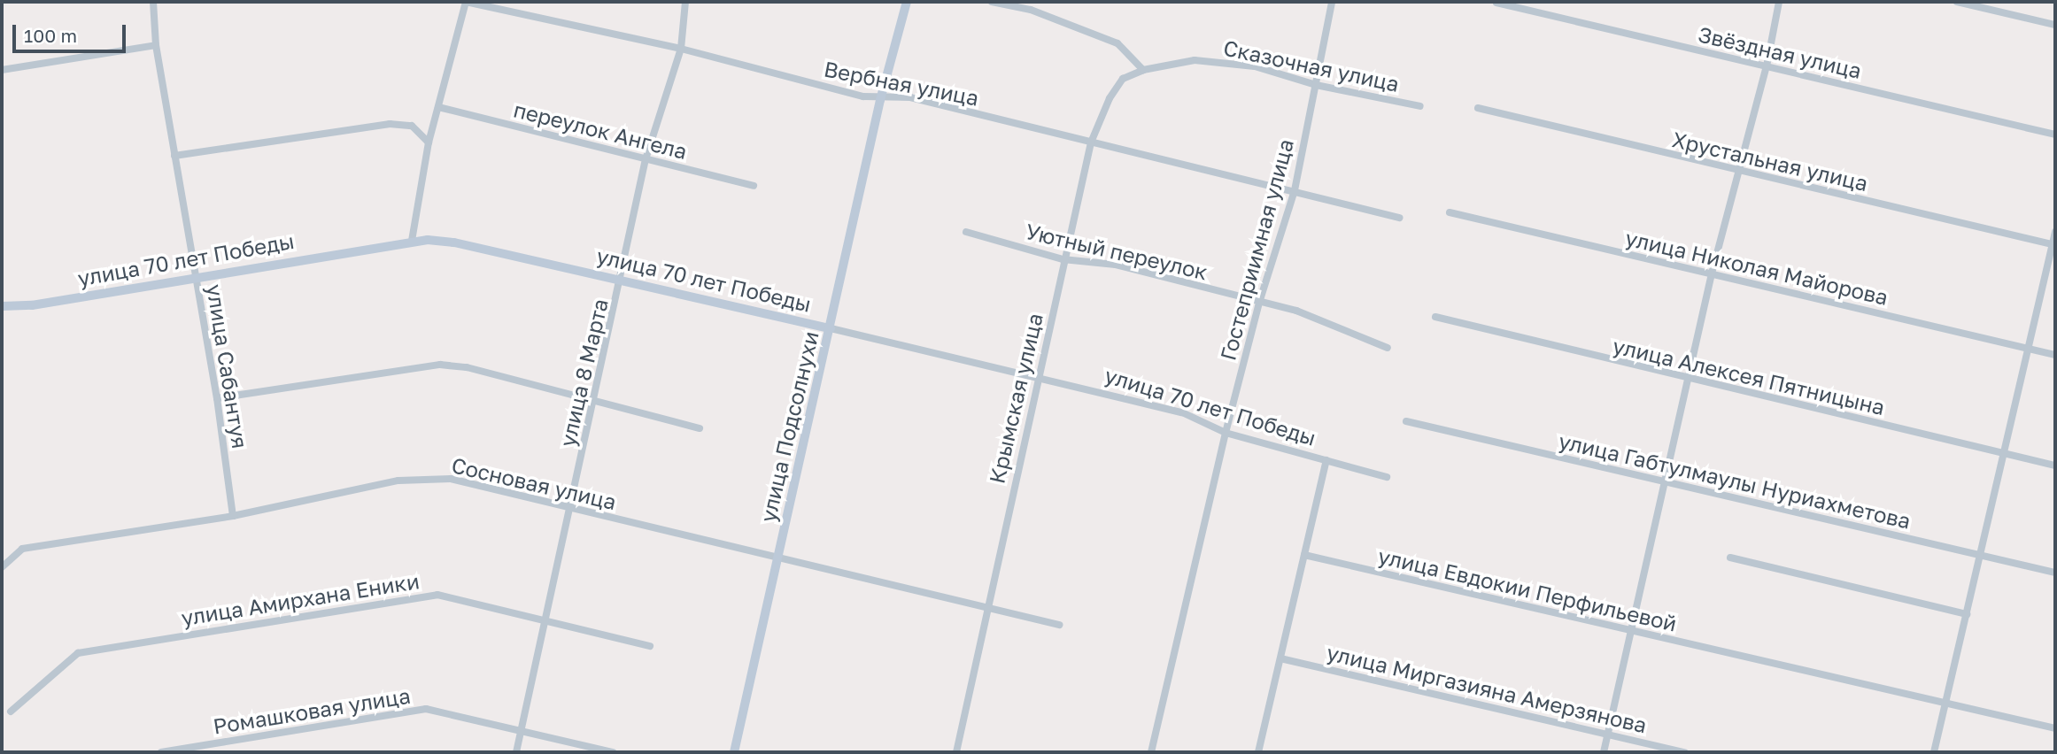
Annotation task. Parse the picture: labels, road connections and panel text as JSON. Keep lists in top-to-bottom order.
{
  "streets": {
    "street": [
      "Звёздная улица",
      "Сказочная улица",
      "Вербная улица",
      "переулок Ангела",
      "Хрустальная улица",
      "Гостеприимная улица",
      "Уютный переулок",
      "улица 70 лет Победы",
      "улица Николая Майорова",
      "улица Сабантуя",
      "улица 8 Марта",
      "улица Алексея Пятницына",
      "Крымская улица",
      "улица Подсолнухи",
      "улица Габтулмаулы Нуриахметова",
      "Сосновая улица",
      "улица Евдокии Перфильевой",
      "улица Амирхана Еники",
      "улица Миргазияна Амерзянова",
      "Ромашковая улица"
    ]
  },
  "crossings": [
    ["Сказочная улица", "Гостеприимная улица"],
    ["Сказочная улица", "Крымская улица"],
    ["Вербная улица", "Гостеприимная улица"],
    ["Вербная улица", "улица 8 Марта"],
    ["Вербная улица", "Крымская улица"],
    ["Вербная улица", "улица Подсолнухи"],
    ["переулок Ангела", "улица 8 Марта"],
    ["Гостеприимная улица", "Уютный переулок"],
    ["Гостеприимная улица", "улица 70 лет Победы"],
    ["Уютный переулок", "Крымская улица"],
    ["улица 70 лет Победы", "улица Сабантуя"],
    ["улица 70 лет Победы", "улица 8 Марта"],
    ["улица 70 лет Победы", "Крымская улица"],
    ["улица 70 лет Победы", "улица Подсолнухи"],
    ["улица Сабантуя", "Сосновая улица"],
    ["улица 8 Марта", "Сосновая улица"],
    ["улица 8 Марта", "улица Амирхана Еники"],
    ["улица 8 Марта", "Ромашковая улица"],
    ["Крымская улица", "Сосновая улица"],
    ["улица Подсолнухи", "Сосновая улица"]
  ],
  "scale_bar": "100 m"
}
